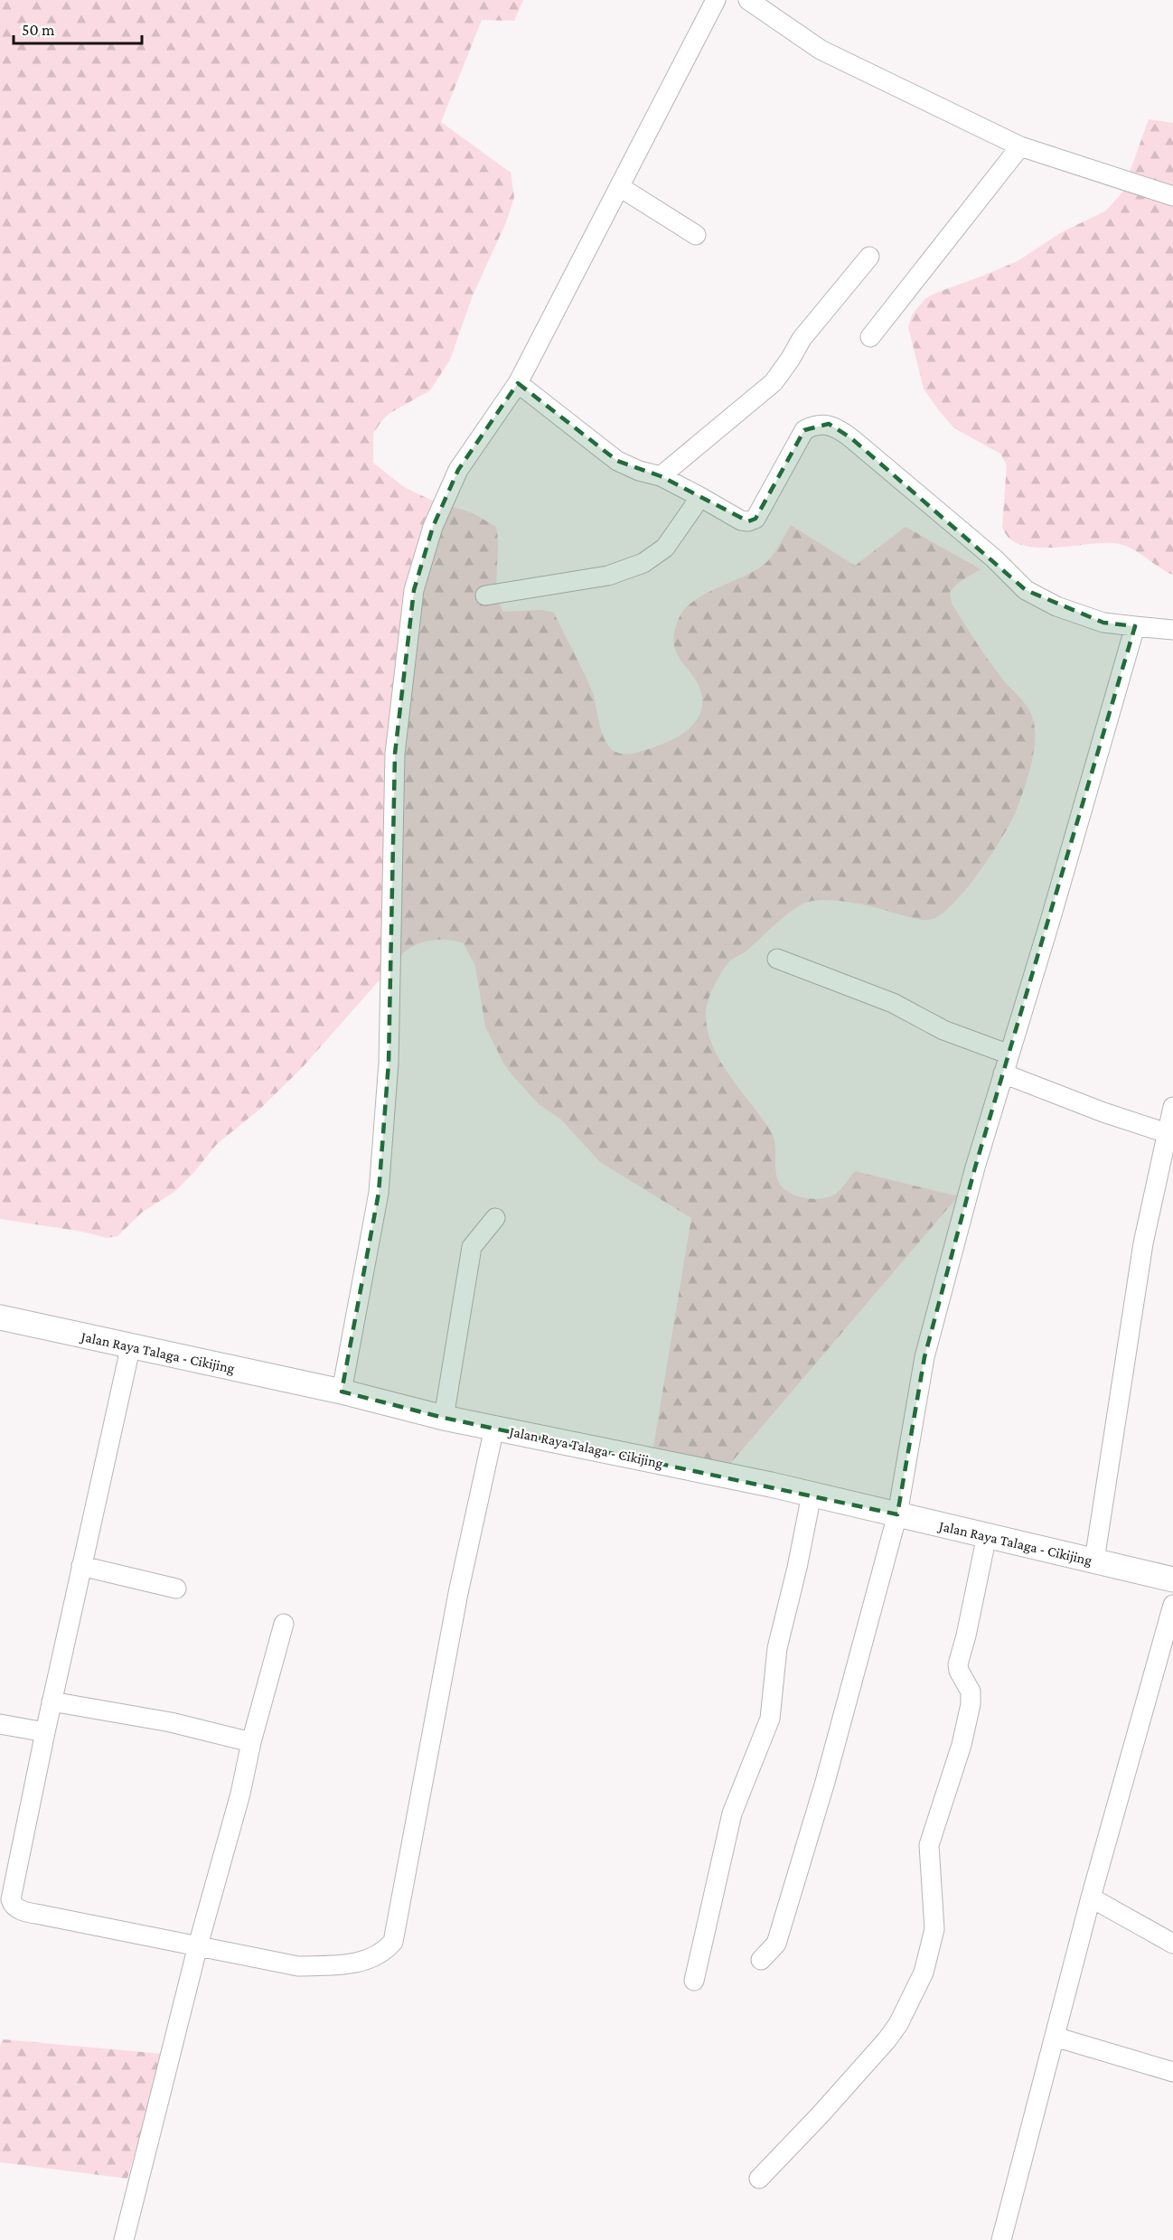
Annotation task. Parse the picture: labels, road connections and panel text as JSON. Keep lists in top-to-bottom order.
{
  "streets": {
    "main road": ["Jalan Raya Talaga - Cikijing"]
  },
  "scale_bar": "50 m"
}
